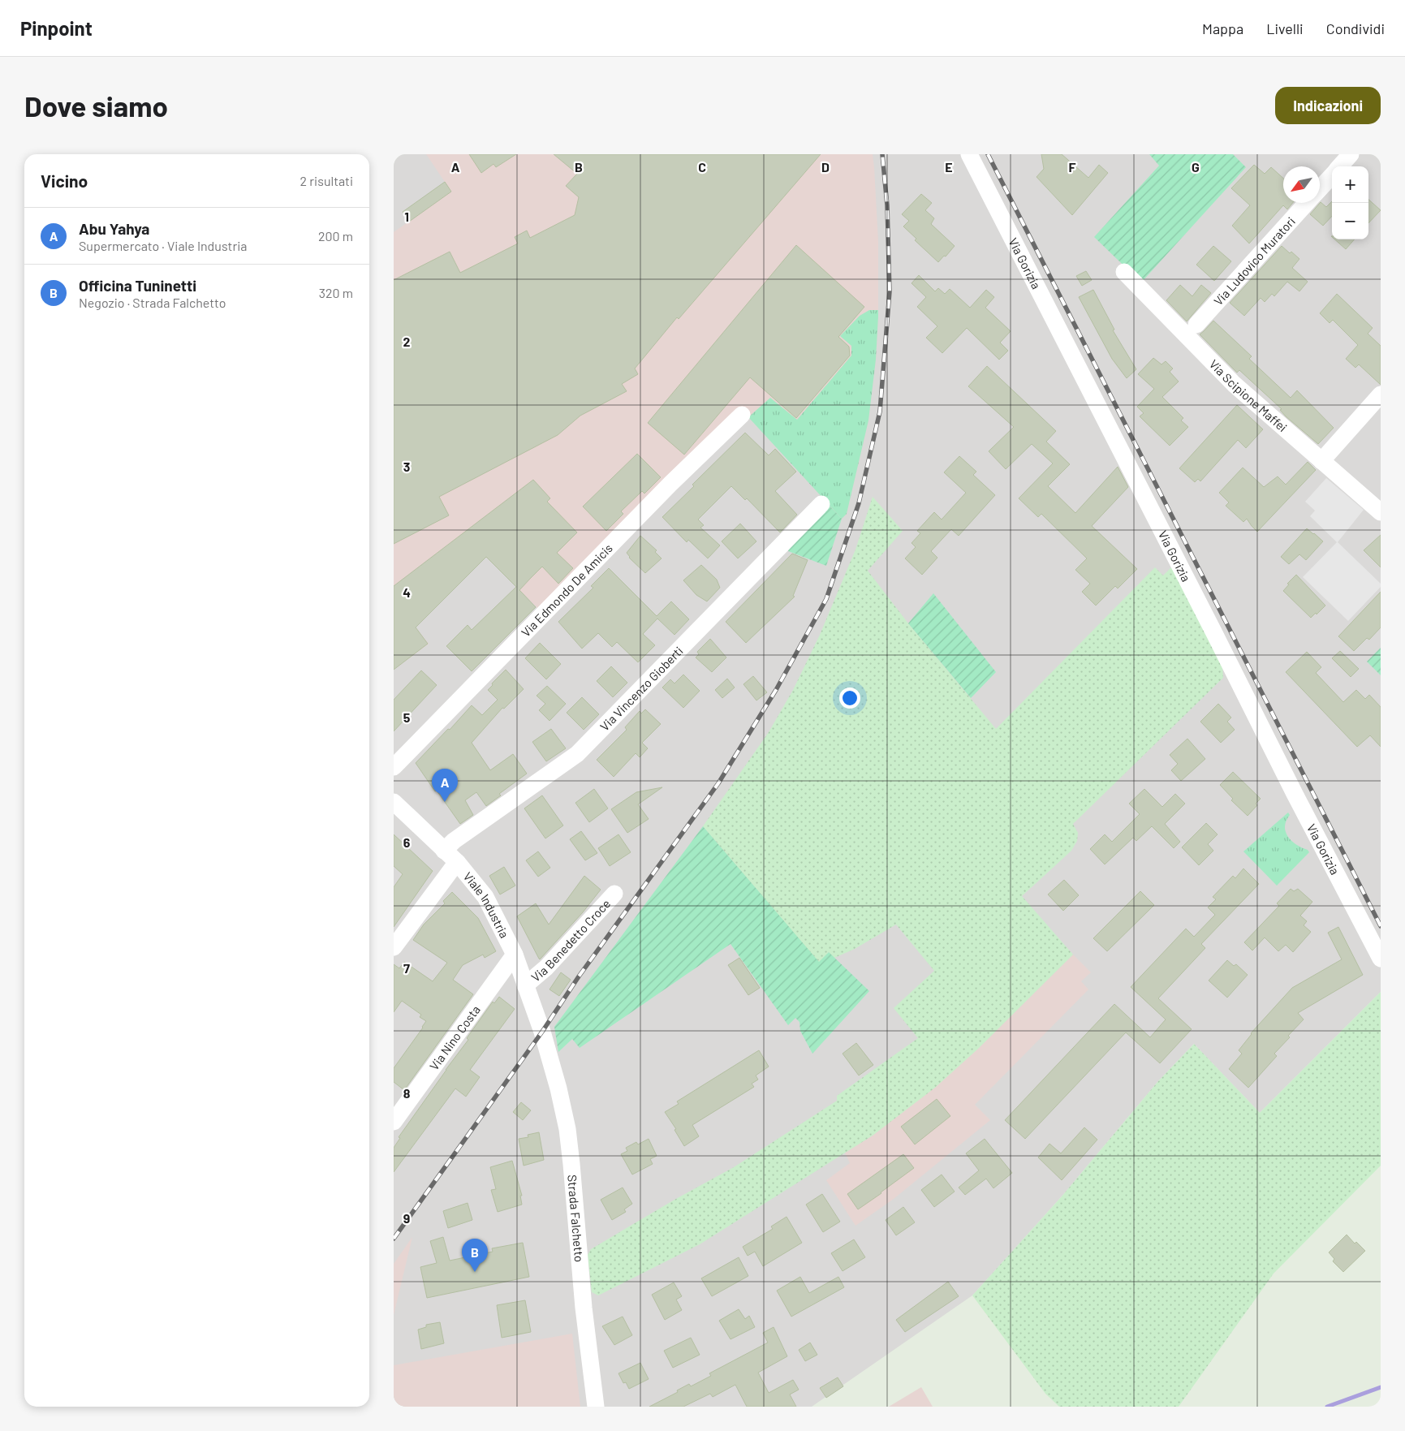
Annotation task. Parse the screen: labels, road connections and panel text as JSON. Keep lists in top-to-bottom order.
{
  "streets": {
    "street": [
      "Via Ludovico Muratori",
      "Via Gorizia",
      "Via Scipione Maffei",
      "Via Edmondo De Amicis",
      "Via Vincenzo Gioberti",
      "Viale Industria",
      "Via Benedetto Croce",
      "Via Nino Costa",
      "Strada Falchetto"
    ]
  },
  "crossings": [
    ["Via Vincenzo Gioberti", "Viale Industria"],
    ["Viale Industria", "Via Benedetto Croce"],
    ["Viale Industria", "Via Nino Costa"],
    ["Viale Industria", "Strada Falchetto"]
  ],
  "north": "bottom left",
  "page": {
    "header": "Pinpoint",
    "nav": ["Mappa", "Livelli", "Condividi"],
    "buttons": "Indicazioni",
    "title": "Dove siamo",
    "heading": ["Vicino", "2 risultati"],
    "map_buttons": ["+", "−"],
    "list": [
      {
        "mark": "A",
        "name": "Abu Yahya",
        "note": "Supermercato · Viale Industria",
        "value": "200 m"
      },
      {
        "mark": "B",
        "name": "Officina Tuninetti",
        "note": "Negozio · Strada Falchetto",
        "value": "320 m"
      }
    ],
    "pins": ["A", "B"]
  },
  "grid": {
    "columns": [
      "A",
      "B",
      "C",
      "D",
      "E",
      "F",
      "G"
    ],
    "rows": [
      "1",
      "2",
      "3",
      "4",
      "5",
      "6",
      "7",
      "8",
      "9"
    ]
  }
}
